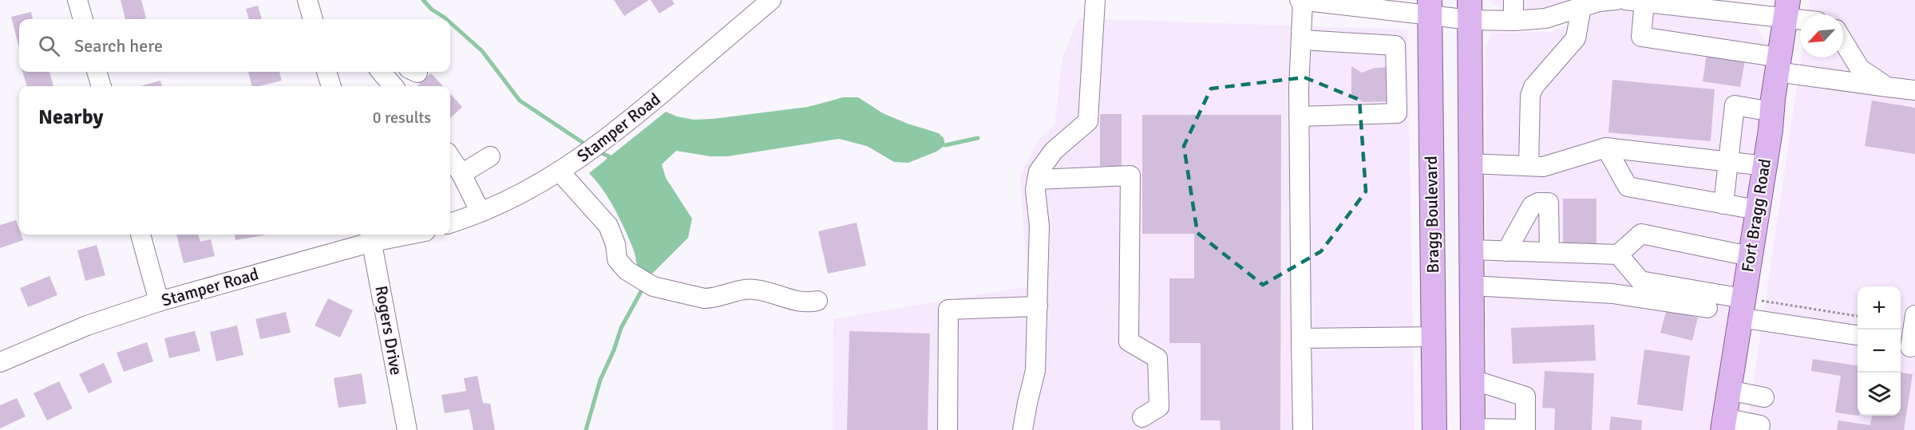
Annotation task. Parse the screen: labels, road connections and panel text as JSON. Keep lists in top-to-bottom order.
{
  "streets": {
    "main road": ["Bragg Boulevard", "Fort Bragg Road"],
    "street": ["Stamper Road", "Rogers Drive"]
  },
  "crossings": [
    ["Stamper Road", "Rogers Drive"]
  ],
  "north": "bottom left",
  "page": {
    "search": "Search here",
    "heading": ["Nearby", "0 results"],
    "map_buttons": ["+", "−"]
  }
}
